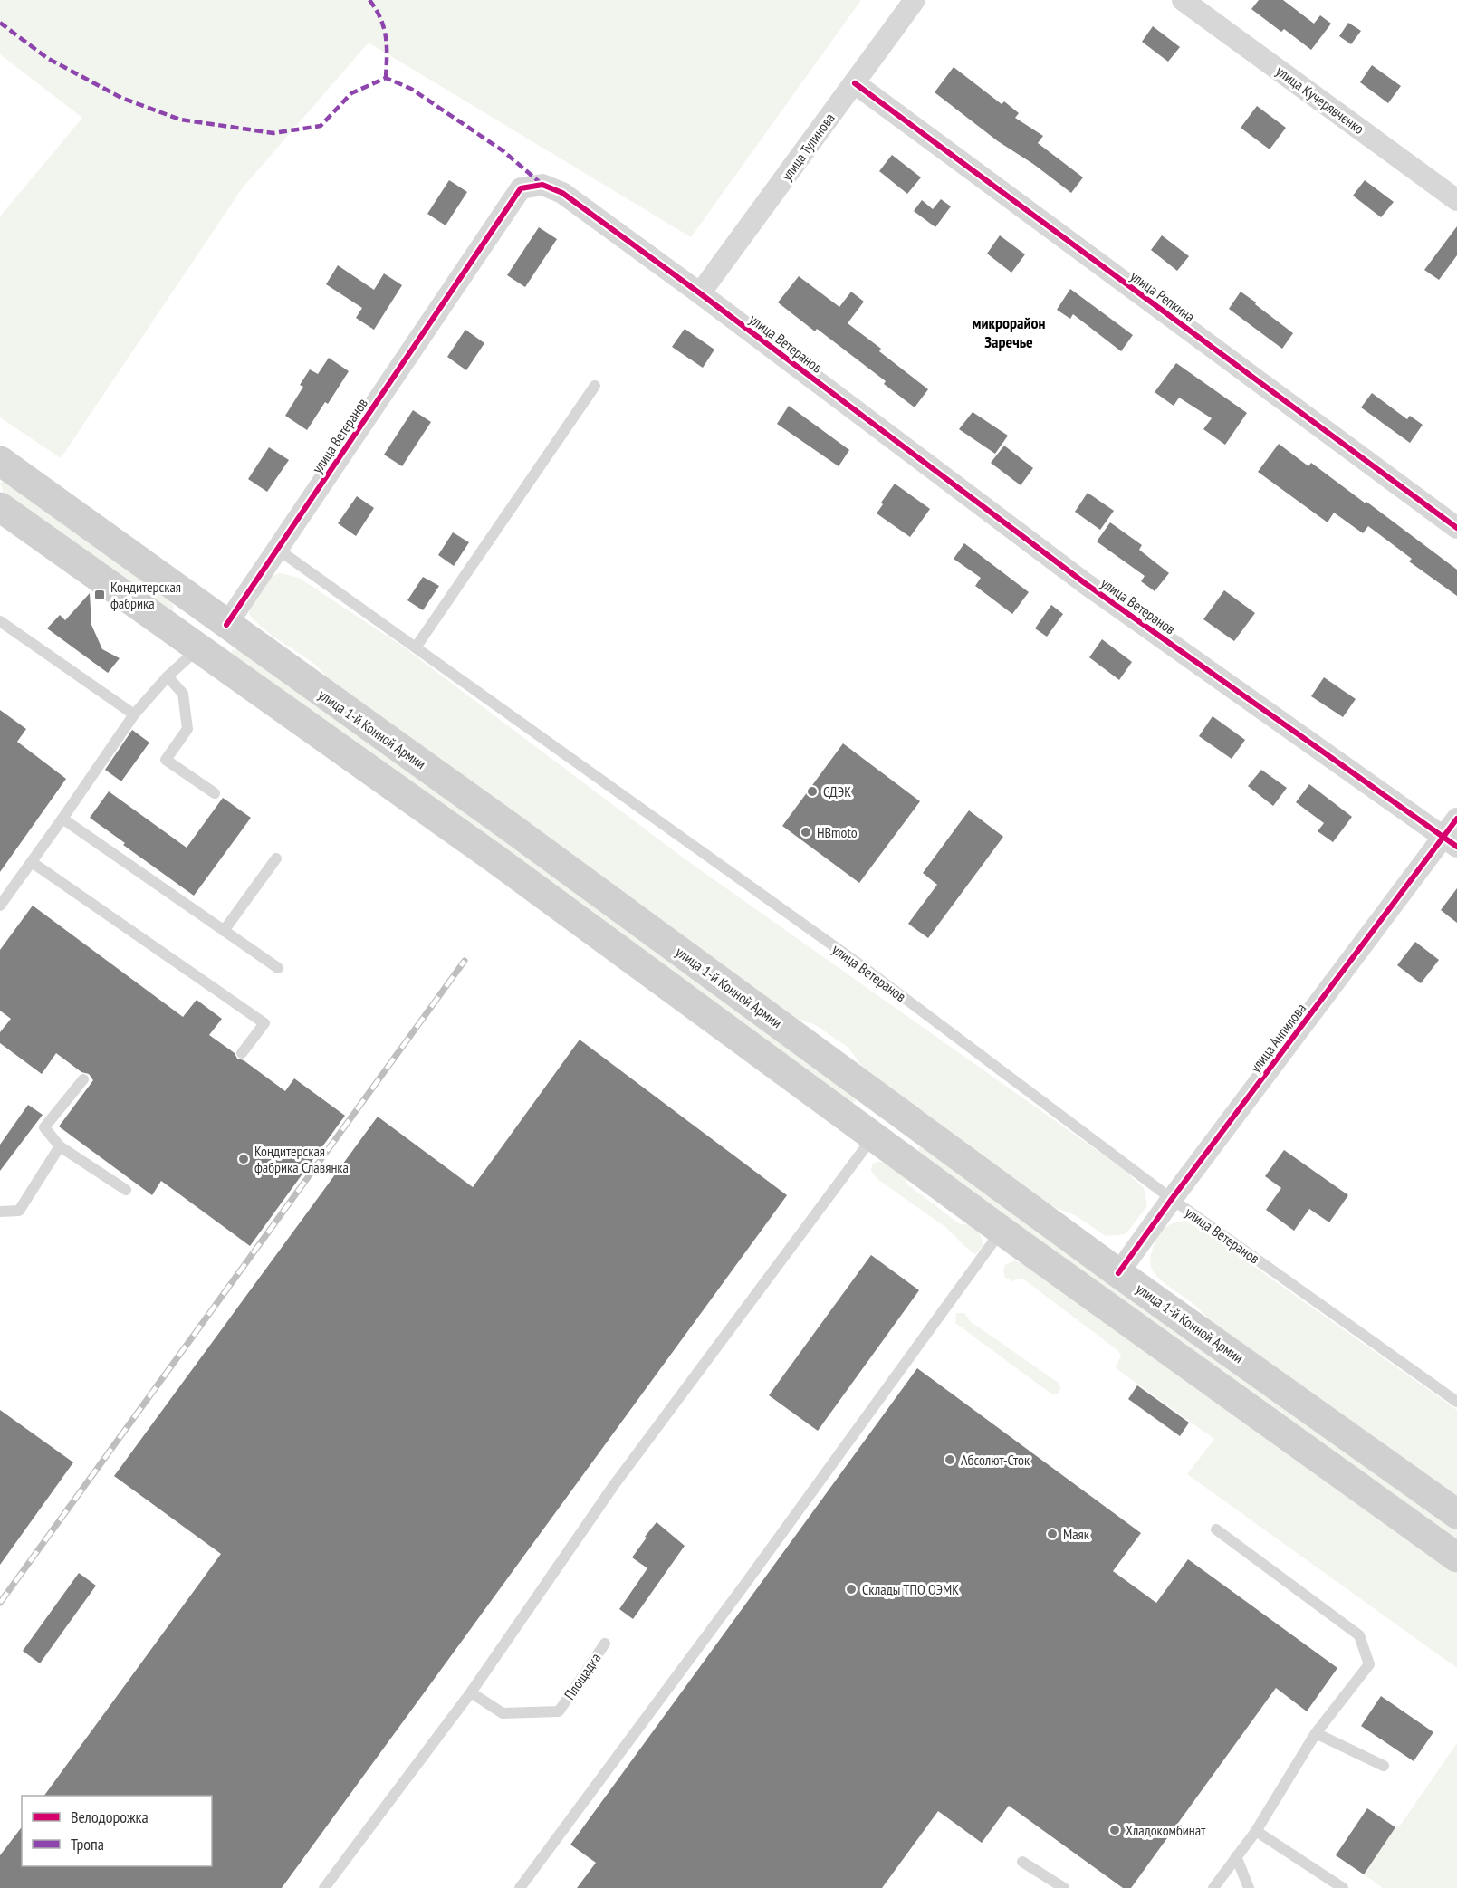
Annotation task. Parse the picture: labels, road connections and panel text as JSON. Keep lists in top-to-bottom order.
{
  "streets": {
    "main road": ["улица 1-й Конной Армии"],
    "street": [
      "улица Кучерявченко",
      "улица Тулинова",
      "улица Репкина",
      "улица Ветеранов",
      "улица Анпилова"
    ],
    "lane": ["Площадка"]
  },
  "crossings": [
    ["улица Тулинова", "улица Репкина"],
    ["улица Тулинова", "улица Ветеранов"],
    ["улица Ветеранов", "улица 1-й Конной Армии"],
    ["улица Ветеранов", "улица Анпилова"],
    ["улица 1-й Конной Армии", "улица Анпилова"]
  ],
  "districts": ["микрорайон Заречье"],
  "places": {
    "transit": ["Кондитерская фабрика"],
    "other": [
      "СДЭК",
      "HBmoto",
      "Кондитерская фабрика Славянка",
      "Абсолют-Сток",
      "Маяк",
      "Склады ТПО ОЭМК",
      "Хладокомбинат"
    ]
  },
  "legend": ["Велодорожка", "Тропа"]
}
